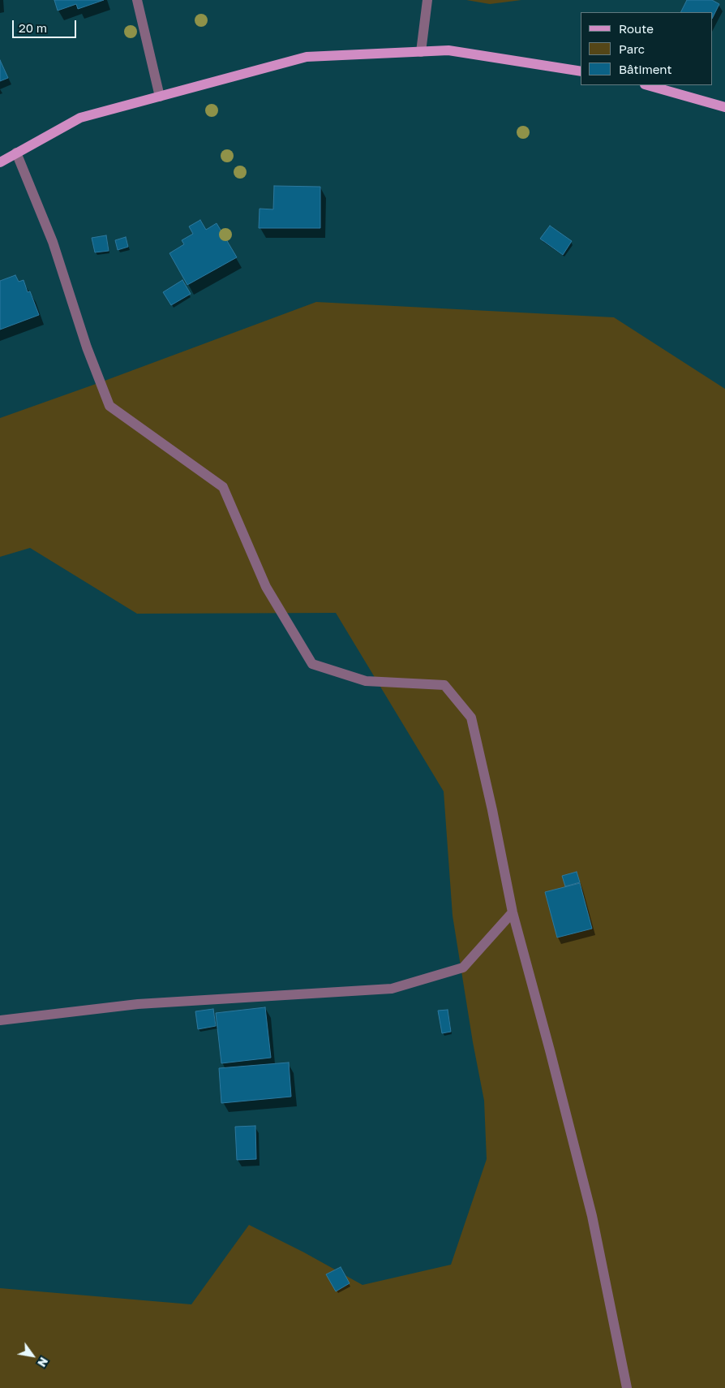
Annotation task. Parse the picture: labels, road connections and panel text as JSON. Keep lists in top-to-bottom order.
{
  "legend": ["Route", "Parc", "Bâtiment"],
  "scale_bar": "20 m",
  "north": "bottom right"
}
